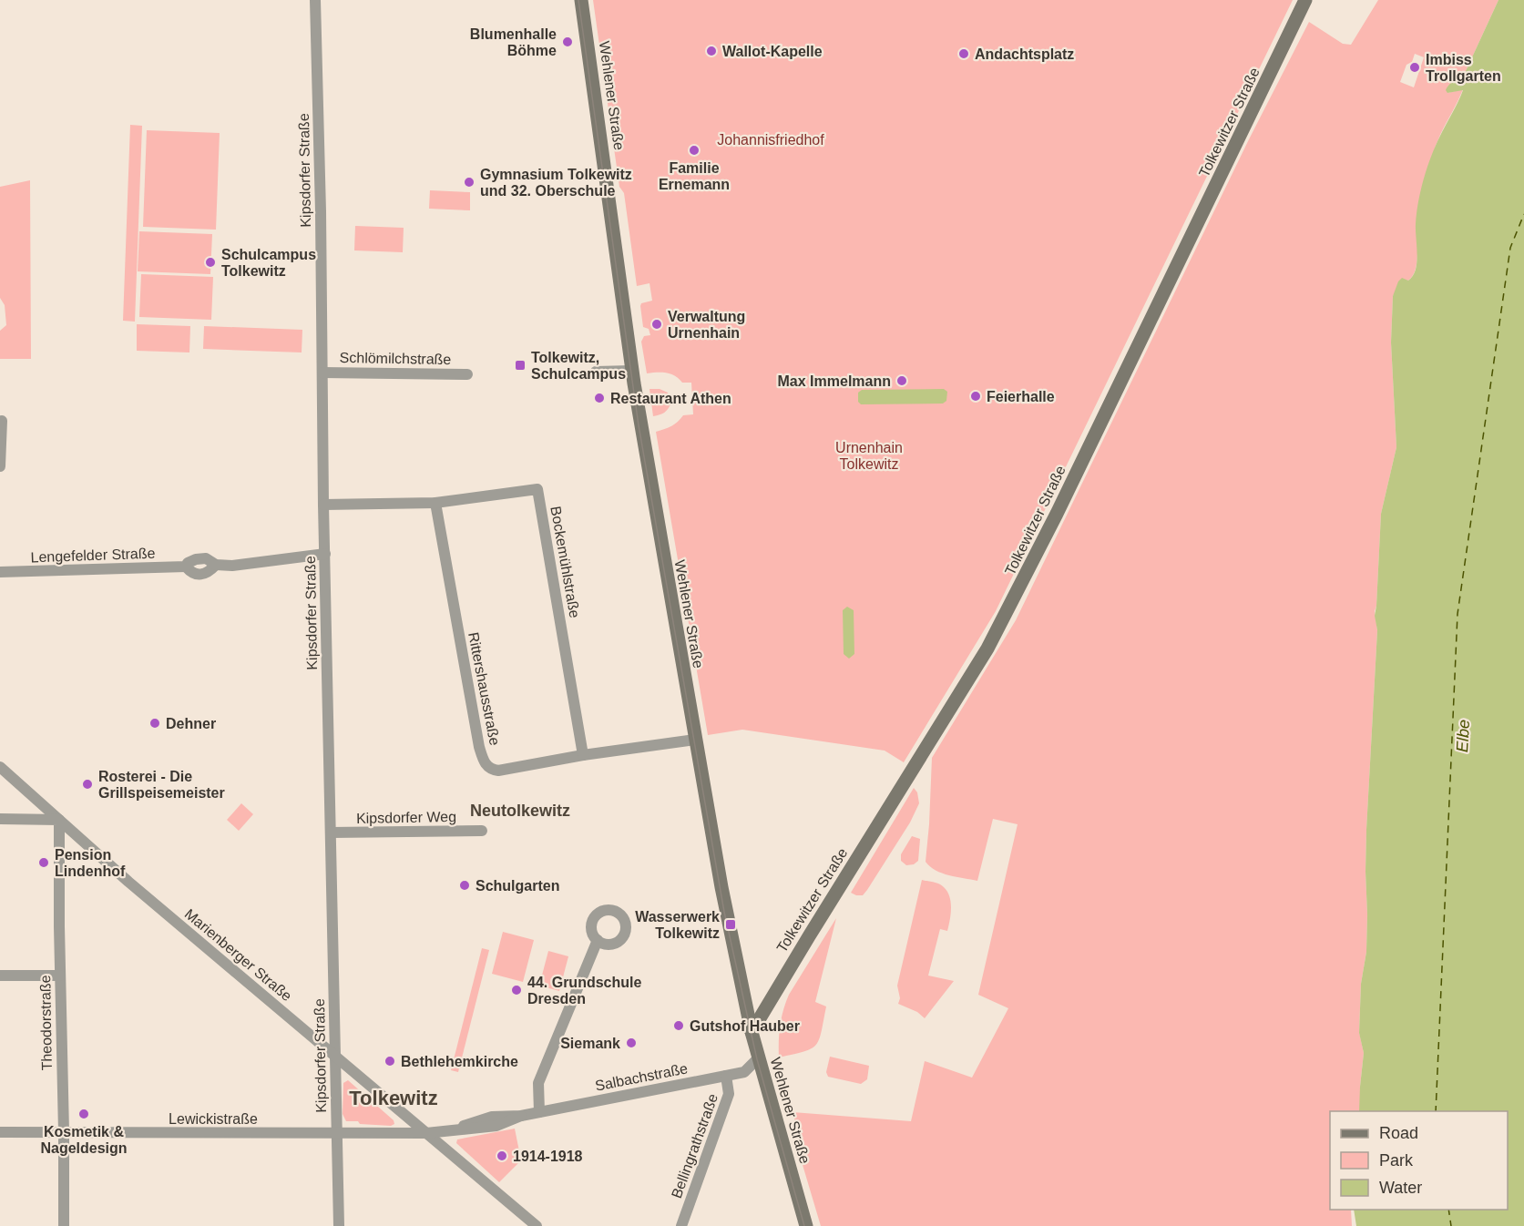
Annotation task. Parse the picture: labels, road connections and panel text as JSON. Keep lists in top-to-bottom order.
{
  "streets": {
    "main road": ["Wehlener Straße", "Tolkewitzer Straße"],
    "street": [
      "Kipsdorfer Straße",
      "Schlömilchstraße",
      "Lengefelder Straße",
      "Bockemühlstraße",
      "Rittershausstraße",
      "Kipsdorfer Weg",
      "Marienberger Straße",
      "Theodorstraße",
      "Salbachstraße",
      "Lewickistraße",
      "Bellingrathstraße"
    ]
  },
  "crossings": [
    ["Wehlener Straße", "Tolkewitzer Straße"],
    ["Wehlener Straße", "Rittershausstraße"],
    ["Wehlener Straße", "Salbachstraße"],
    ["Kipsdorfer Straße", "Schlömilchstraße"],
    ["Kipsdorfer Straße", "Lengefelder Straße"],
    ["Kipsdorfer Straße", "Bockemühlstraße"],
    ["Kipsdorfer Straße", "Kipsdorfer Weg"],
    ["Kipsdorfer Straße", "Marienberger Straße"],
    ["Kipsdorfer Straße", "Lewickistraße"],
    ["Bockemühlstraße", "Rittershausstraße"],
    ["Marienberger Straße", "Theodorstraße"],
    ["Marienberger Straße", "Salbachstraße"],
    ["Marienberger Straße", "Lewickistraße"],
    ["Theodorstraße", "Lewickistraße"],
    ["Salbachstraße", "Lewickistraße"],
    ["Salbachstraße", "Bellingrathstraße"]
  ],
  "districts": ["Neutolkewitz", "Tolkewitz"],
  "water": ["Elbe"],
  "parks": ["Johannisfriedhof", "Urnenhain Tolkewitz"],
  "places": {
    "other": [
      "Blumenhalle Böhme",
      "Wallot-Kapelle",
      "Andachtsplatz",
      "Imbiss Trollgarten",
      "Familie Ernemann",
      "Gymnasium Tolkewitz und 32. Oberschule",
      "Schulcampus Tolkewitz",
      "Verwaltung Urnenhain",
      "Max Immelmann",
      "Feierhalle",
      "Restaurant Athen",
      "Dehner",
      "Rosterei - Die Grillspeisemeister",
      "Pension Lindenhof",
      "Schulgarten",
      "44. Grundschule Dresden",
      "Gutshof Hauber",
      "Siemank",
      "Bethlehemkirche",
      "Kosmetik & Nageldesign",
      "1914-1918"
    ],
    "transit": ["Tolkewitz, Schulcampus", "Wasserwerk Tolkewitz"]
  },
  "legend": ["Road", "Park", "Water"]
}
